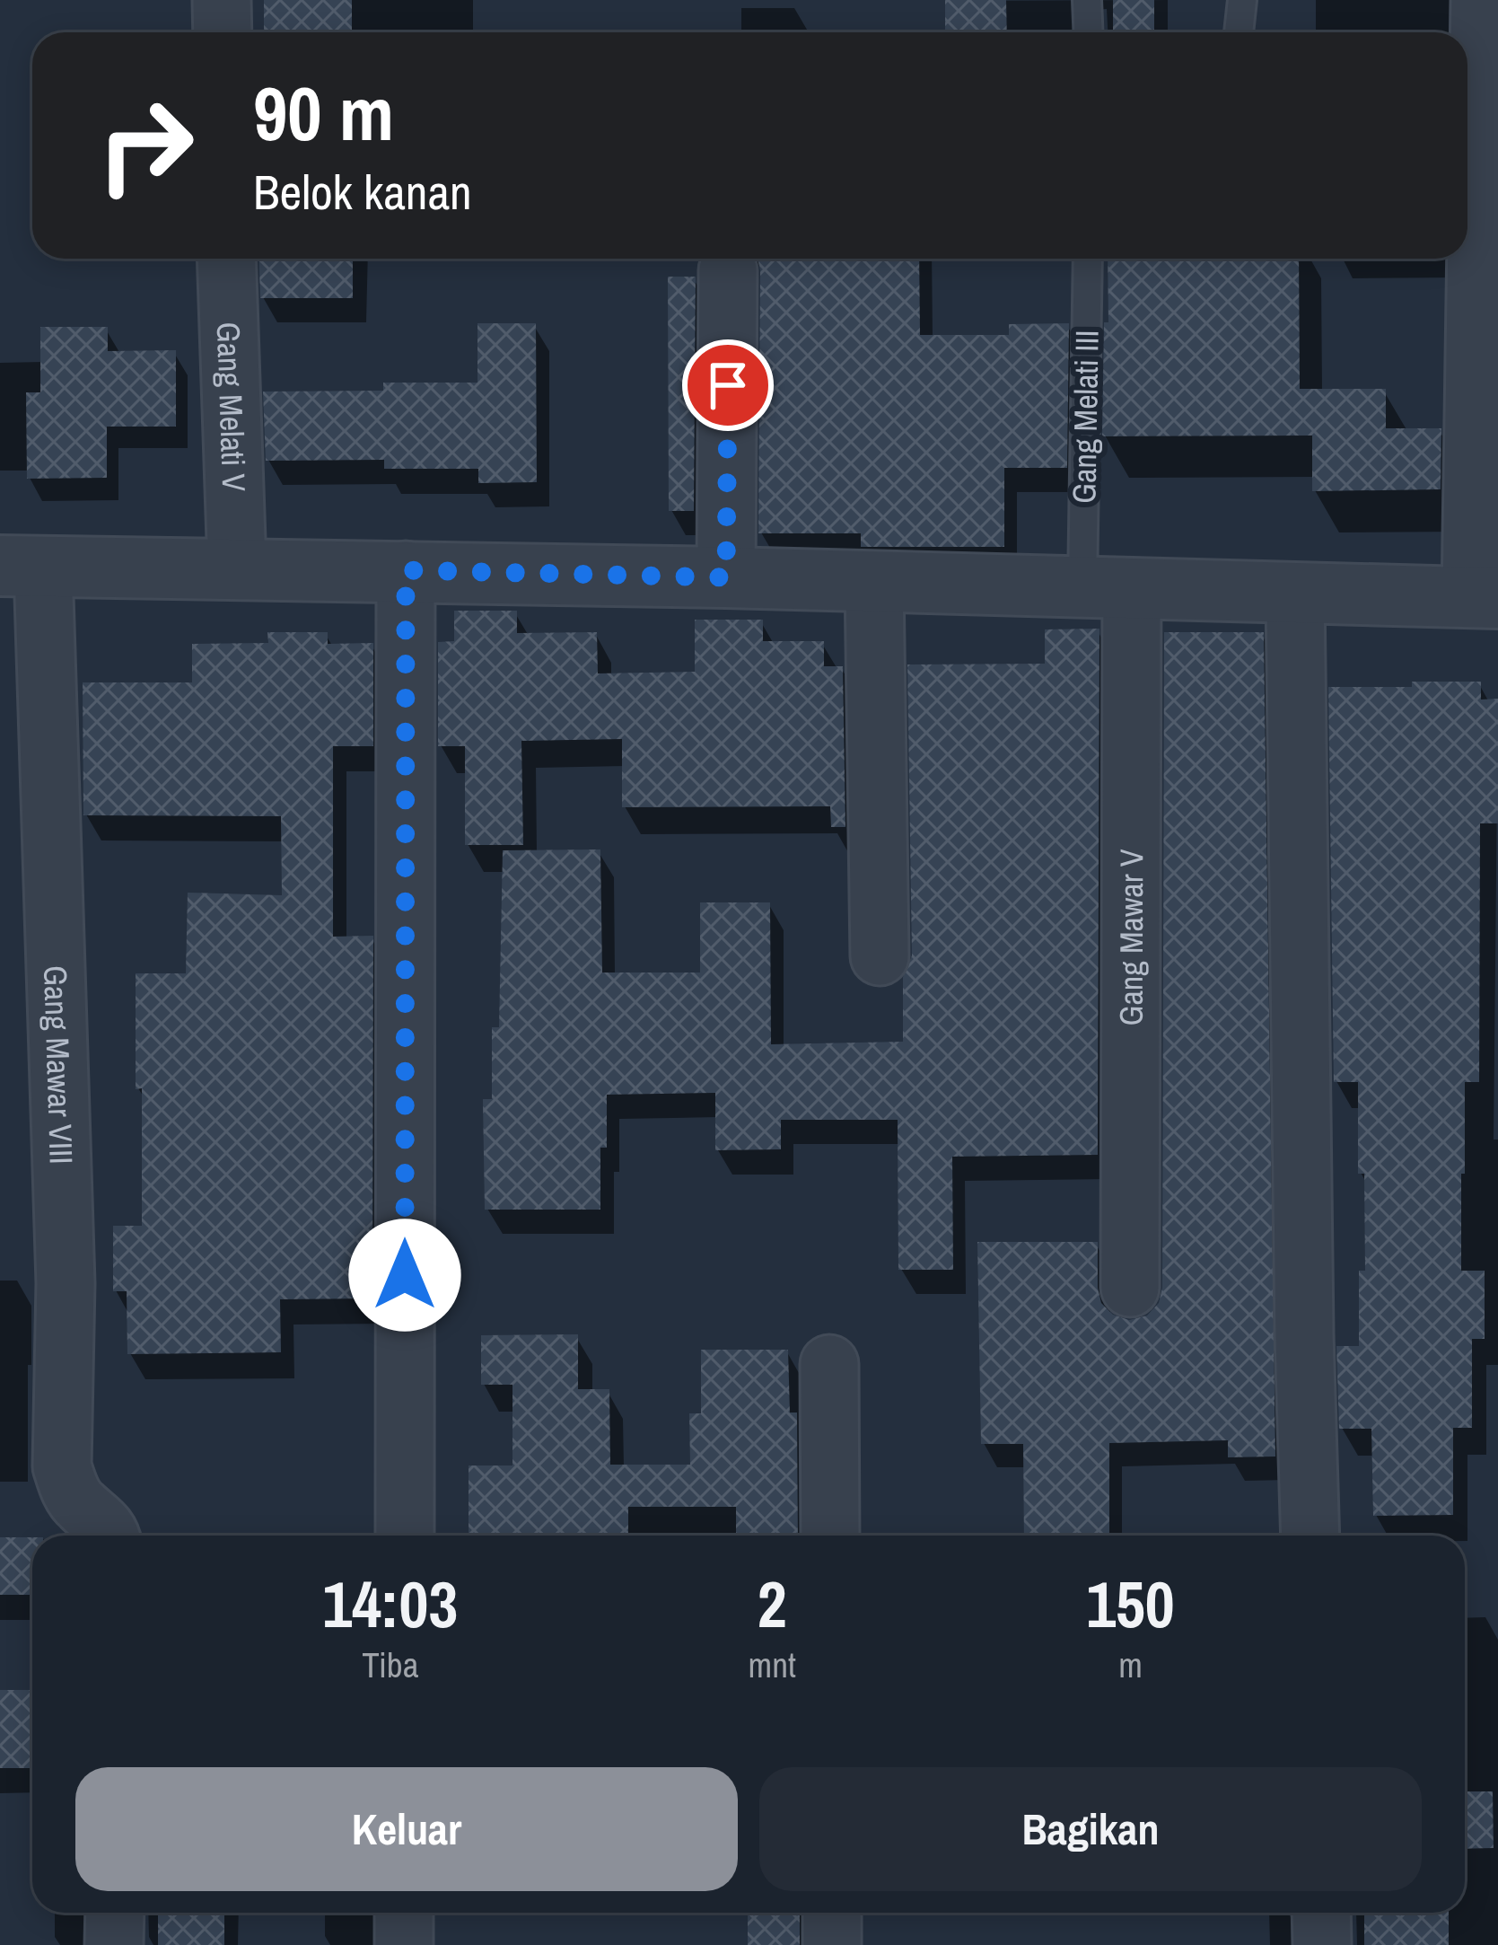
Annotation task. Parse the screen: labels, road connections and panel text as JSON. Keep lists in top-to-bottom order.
{
  "streets": {
    "street": ["Gang Melati V", "Gang Mawar V", "Gang Mawar VIII"],
    "lane": ["Gang Melati III"]
  },
  "crossings": [
    ["Gang Melati III", "Gang Mawar V"]
  ],
  "page": {
    "turn": ["90 m", "Belok kanan"],
    "eta": [
      "14:03",
      "Tiba",
      "2",
      "mnt",
      "150",
      "m"
    ],
    "buttons": ["Keluar", "Bagikan"]
  }
}
